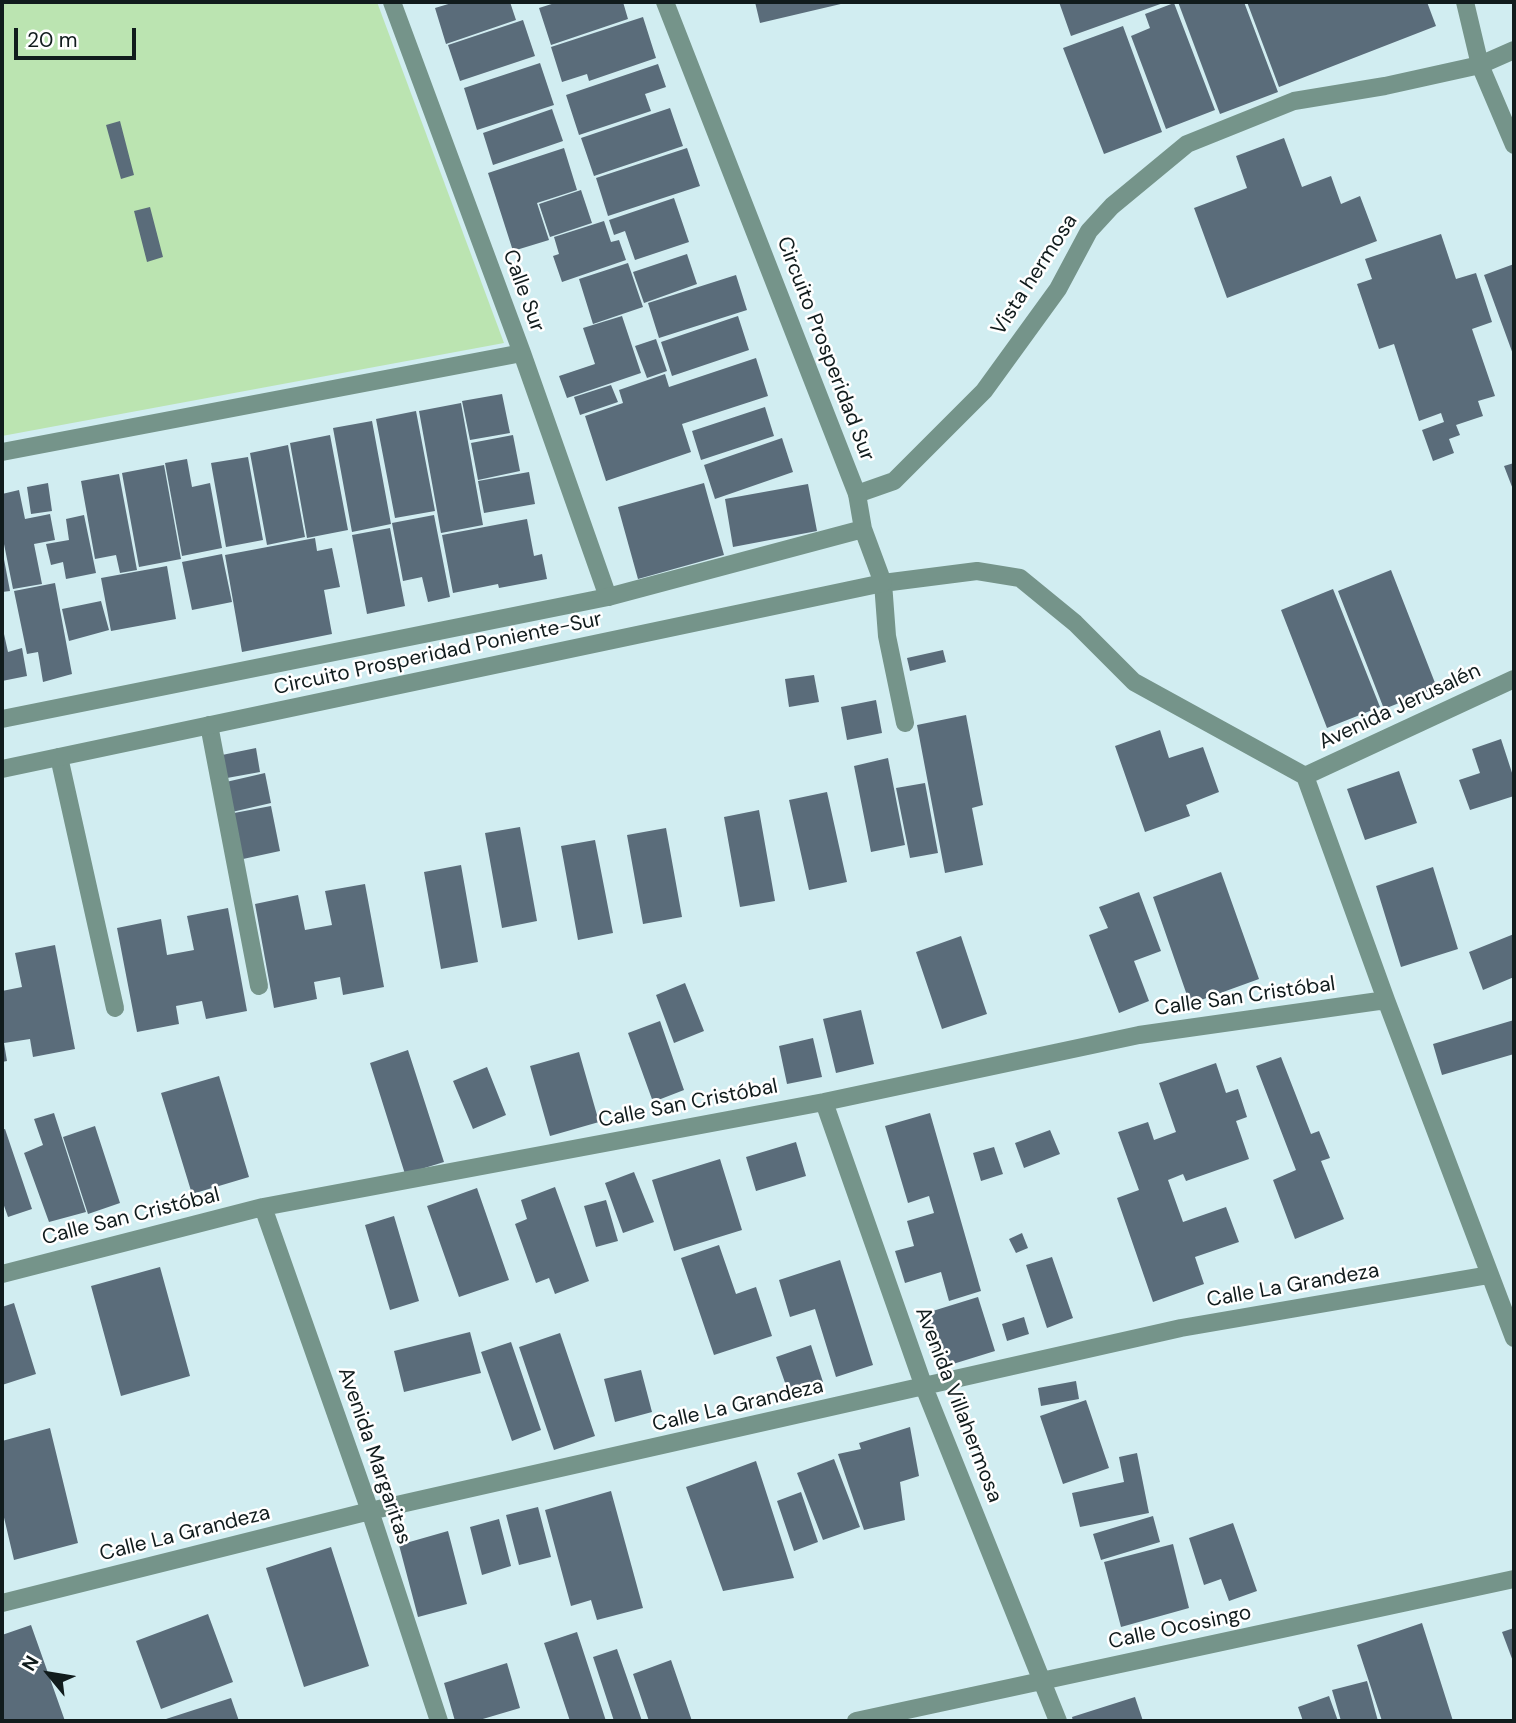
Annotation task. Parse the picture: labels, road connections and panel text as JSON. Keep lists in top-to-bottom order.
{
  "streets": {
    "street": [
      "Vista hermosa",
      "Calle Sur",
      "Circuito Prosperidad Sur",
      "Circuito Prosperidad Poniente-Sur",
      "Avenida Jerusalén",
      "Calle San Cristóbal",
      "Calle La Grandeza",
      "Avenida Villahermosa",
      "Avenida Margaritas",
      "Calle Ocosingo"
    ]
  },
  "crossings": [
    ["Vista hermosa", "Circuito Prosperidad Sur"],
    ["Calle Sur", "Circuito Prosperidad Poniente-Sur"],
    ["Circuito Prosperidad Sur", "Circuito Prosperidad Poniente-Sur"],
    ["Circuito Prosperidad Poniente-Sur", "Avenida Jerusalén"],
    ["Calle San Cristóbal", "Avenida Villahermosa"],
    ["Calle San Cristóbal", "Avenida Margaritas"],
    ["Calle La Grandeza", "Avenida Villahermosa"],
    ["Calle La Grandeza", "Avenida Margaritas"],
    ["Avenida Villahermosa", "Calle Ocosingo"]
  ],
  "scale_bar": "20 m",
  "north": "top left"
}
